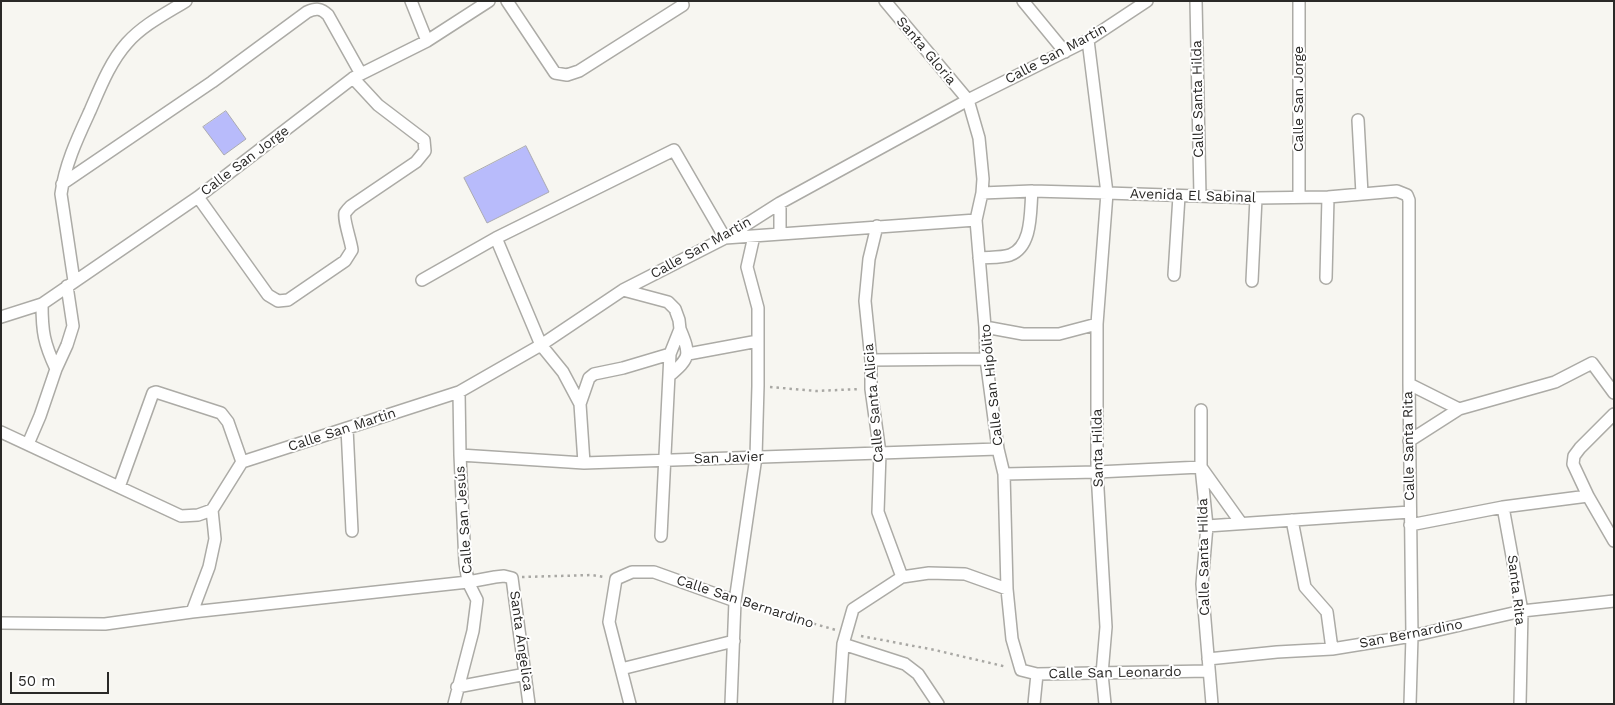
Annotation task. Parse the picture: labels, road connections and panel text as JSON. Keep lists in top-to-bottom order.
{
  "streets": {
    "street": [
      "Santa Gloria",
      "Calle San Martin",
      "Calle Santa Hilda",
      "Calle San Jorge",
      "Avenida El Sabinal",
      "Calle San Hipólito",
      "Calle Santa Alicia",
      "Calle Santa Rita",
      "Santa Hilda",
      "San Javier",
      "Calle San Jesús",
      "Santa Rita",
      "Calle San Bernardino",
      "San Bernardino",
      "Santa Ángelica",
      "Calle San Leonardo"
    ]
  },
  "crossings": [
    ["Santa Gloria", "Calle San Martin"],
    ["Santa Gloria", "Calle San Hipólito"],
    ["Calle San Martin", "Calle San Hipólito"],
    ["Calle San Martin", "Santa Hilda"],
    ["Calle San Martin", "Calle San Jesús"],
    ["Calle Santa Hilda", "Avenida El Sabinal"],
    ["Calle Santa Hilda", "San Bernardino"],
    ["Calle Santa Hilda", "Calle San Leonardo"],
    ["Calle San Jorge", "Avenida El Sabinal"],
    ["Avenida El Sabinal", "Calle San Hipólito"],
    ["Avenida El Sabinal", "Calle Santa Rita"],
    ["Avenida El Sabinal", "Santa Hilda"],
    ["Calle San Hipólito", "San Javier"],
    ["Calle San Hipólito", "Calle San Bernardino"],
    ["Calle San Hipólito", "Calle San Leonardo"],
    ["Calle Santa Alicia", "San Javier"],
    ["Calle Santa Rita", "San Bernardino"],
    ["Santa Hilda", "Calle San Leonardo"],
    ["San Javier", "Calle San Jesús"],
    ["Santa Rita", "San Bernardino"],
    ["Calle San Bernardino", "Calle San Leonardo"],
    ["San Bernardino", "Calle San Leonardo"]
  ],
  "scale_bar": "50 m"
}
